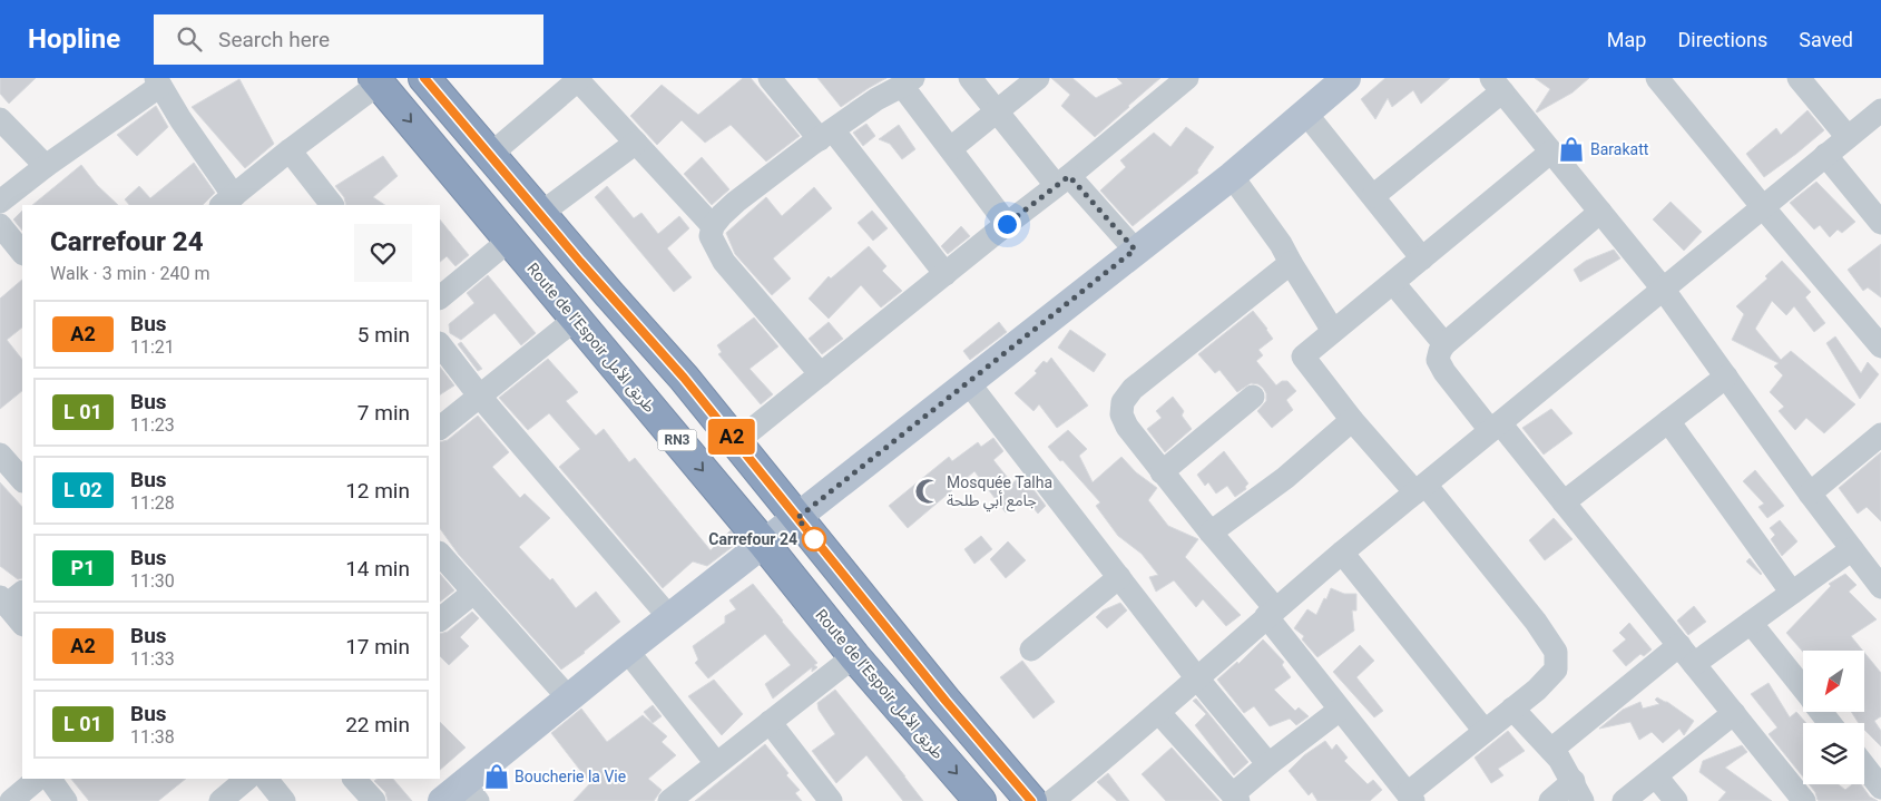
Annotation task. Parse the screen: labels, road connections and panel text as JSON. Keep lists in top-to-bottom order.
{
  "streets": {
    "highway": ["Route de l’Espoir طريق الأمل", "RN3"]
  },
  "places": {
    "shop": ["Barakatt", "Boucherie la Vie"],
    "mosque": ["Mosquée Talha جامع أبي طلحة"],
    "other": ["Carrefour 24"]
  },
  "lines": ["bus line A2"],
  "north": "bottom left",
  "page": {
    "header": "Hopline",
    "search": "Search here",
    "nav": ["Map", "Directions", "Saved"],
    "on_map": "A2",
    "heading": ["Carrefour 24", "Walk · 3 min · 240 m"],
    "list": [
      {
        "mark": "A2",
        "name": "Bus",
        "note": "11:21",
        "value": "5 min"
      },
      {
        "mark": "L 01",
        "name": "Bus",
        "note": "11:23",
        "value": "7 min"
      },
      {
        "mark": "L 02",
        "name": "Bus",
        "note": "11:28",
        "value": "12 min"
      },
      {
        "mark": "P1",
        "name": "Bus",
        "note": "11:30",
        "value": "14 min"
      },
      {
        "mark": "A2",
        "name": "Bus",
        "note": "11:33",
        "value": "17 min"
      },
      {
        "mark": "L 01",
        "name": "Bus",
        "note": "11:38",
        "value": "22 min"
      }
    ]
  }
}
